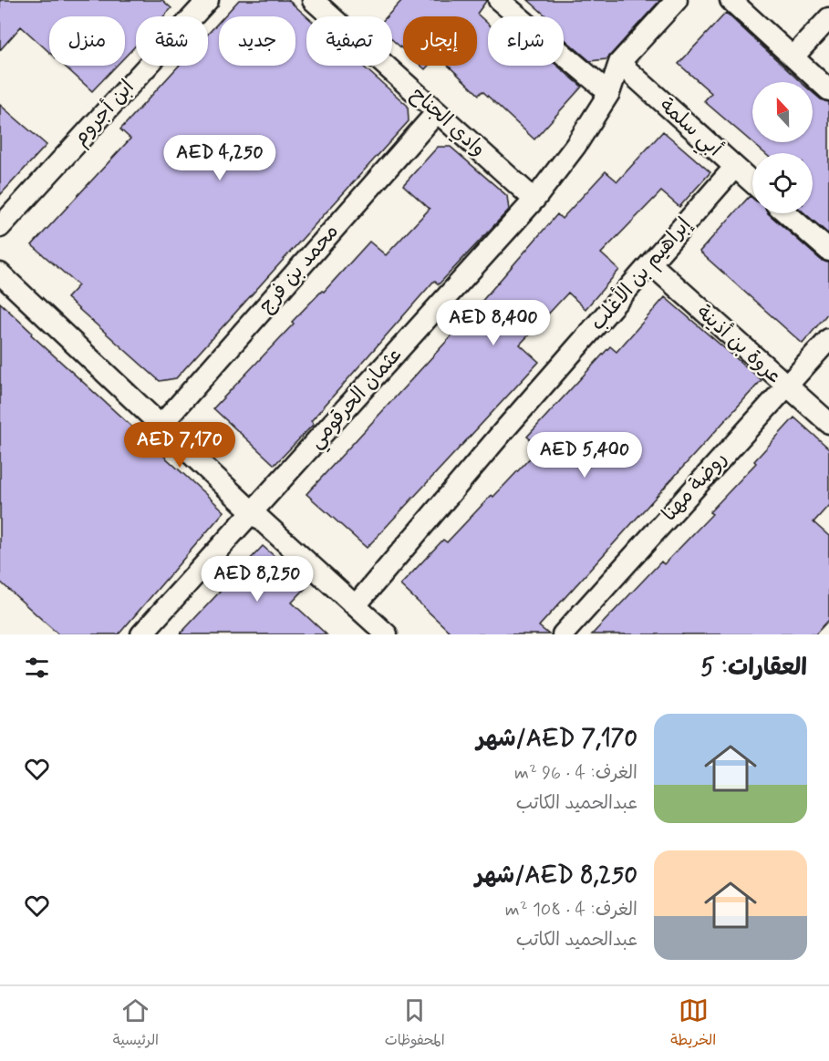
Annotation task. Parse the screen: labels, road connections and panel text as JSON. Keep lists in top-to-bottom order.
{
  "streets": {
    "street": [
      "ابن أجروم",
      "وادي الجناح",
      "أبي سلمة",
      "محمد بن فرج",
      "إبراهيم بن الأغلب",
      "عروة بن أذينة",
      "عثمان الحرقومي",
      "روضة مهنا"
    ]
  },
  "crossings": [
    ["وادي الجناح", "محمد بن فرج"],
    ["وادي الجناح", "عثمان الحرقومي"],
    ["أبي سلمة", "إبراهيم بن الأغلب"],
    ["أبي سلمة", "عثمان الحرقومي"],
    ["إبراهيم بن الأغلب", "عروة بن أذينة"],
    ["عروة بن أذينة", "روضة مهنا"]
  ],
  "north": "top",
  "page": {
    "chip": [
      "شراء",
      "إيجار",
      "تصفية",
      "جديد",
      "شقة",
      "منزل"
    ],
    "price": [
      "AED 4,250",
      "AED 8,400",
      "AED 7,170",
      "AED 5,400",
      "AED 8,250"
    ],
    "heading": "العقارات: 5",
    "list": [
      {
        "name": "AED 7,170/شهر",
        "note": "الغرف: 4 · 96 m² · عبدالحميد الكاتب"
      },
      {
        "name": "AED 8,250/شهر",
        "note": "الغرف: 4 · 108 m² · عبدالحميد الكاتب"
      }
    ],
    "tabs": ["الخريطة", "المحفوظات", "الرئيسية"]
  }
}
